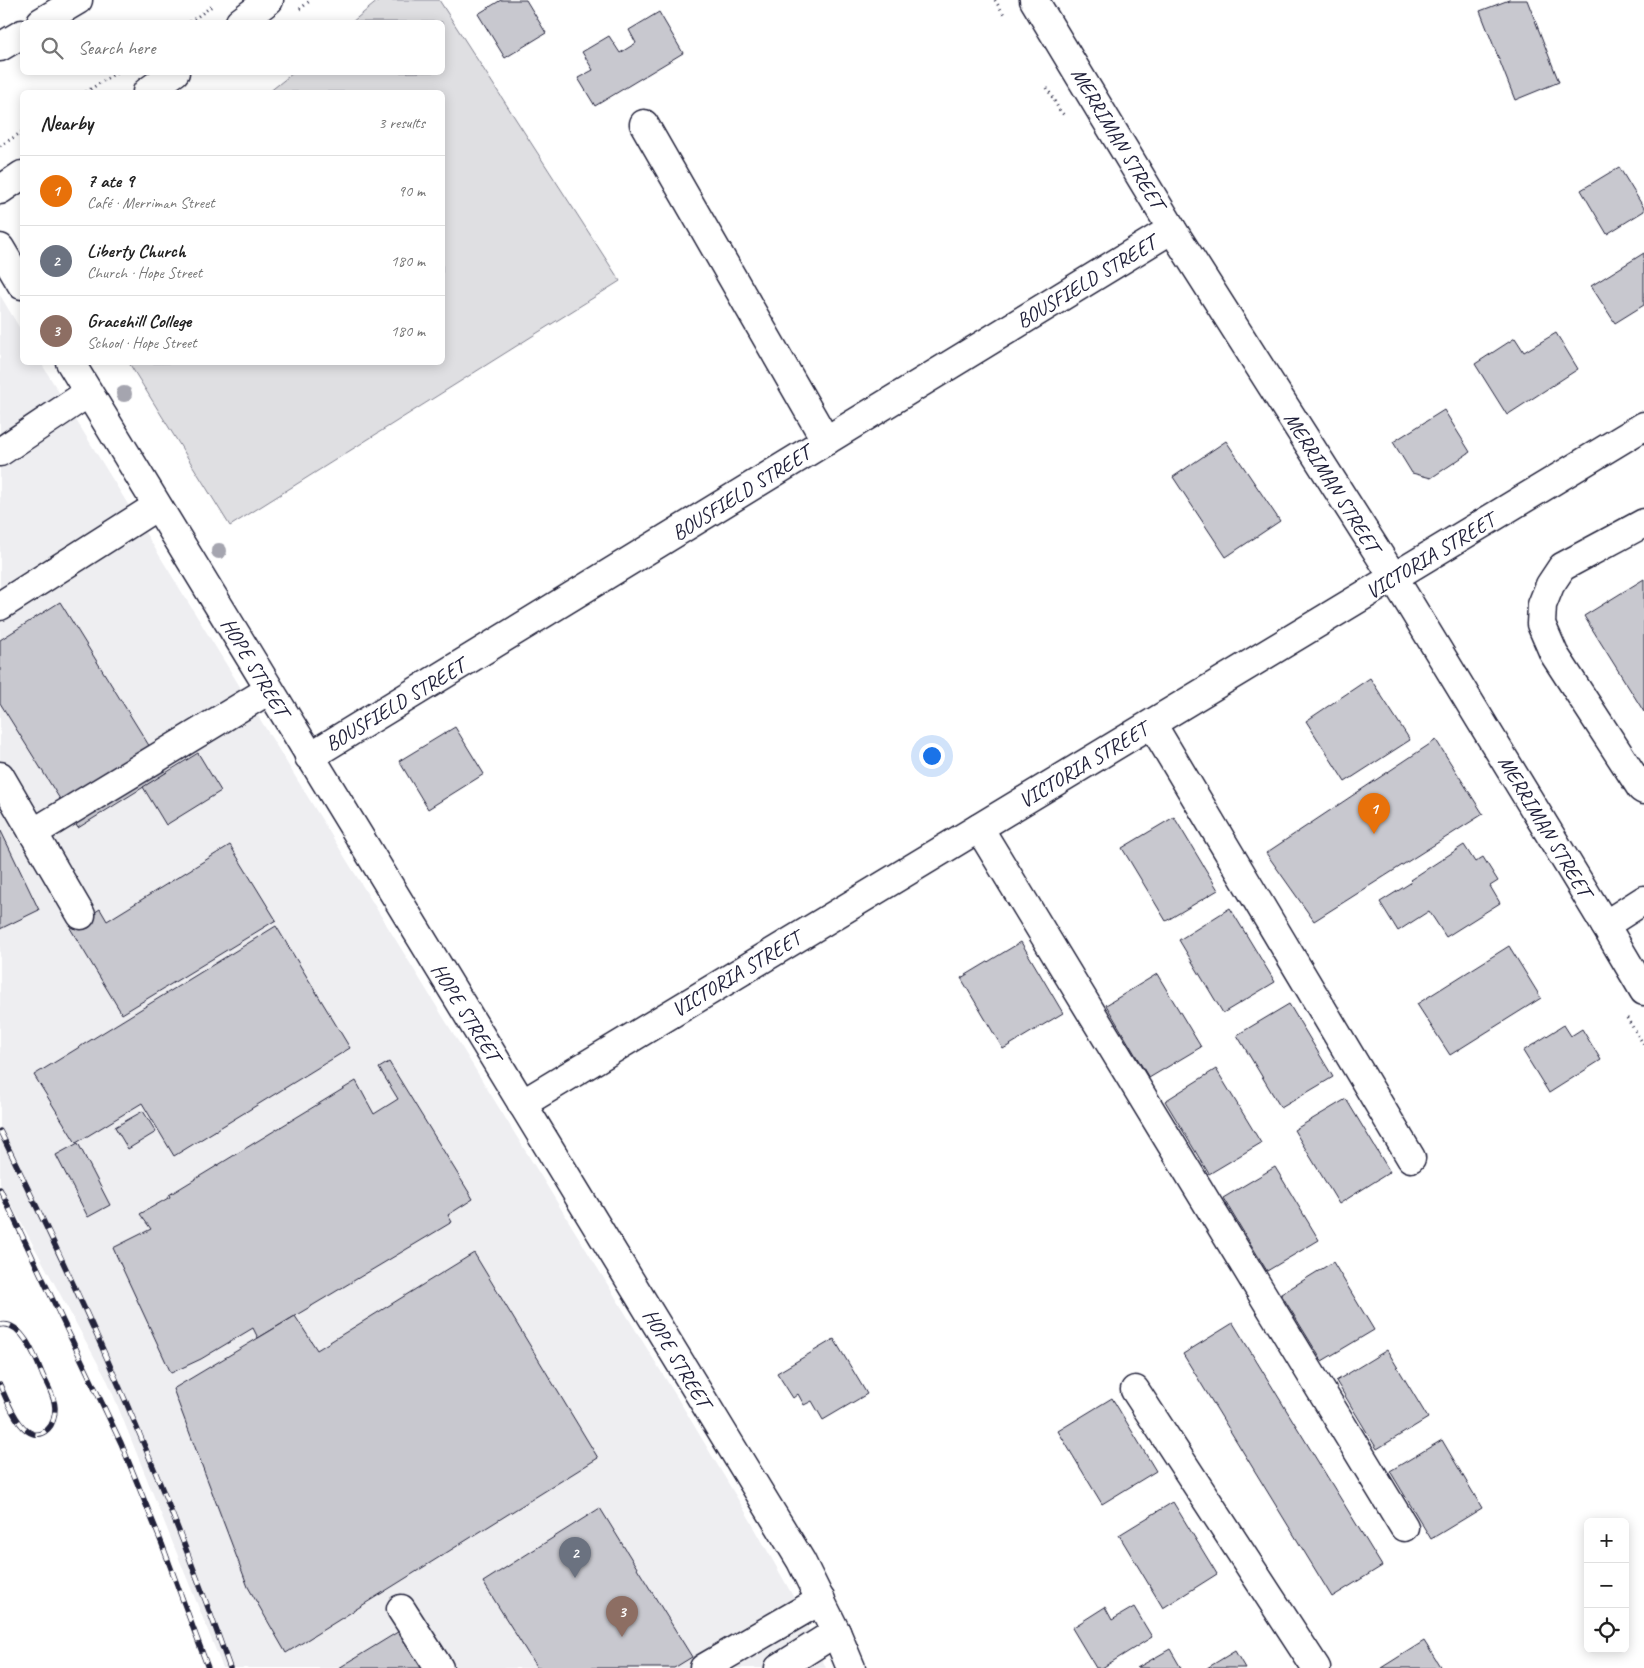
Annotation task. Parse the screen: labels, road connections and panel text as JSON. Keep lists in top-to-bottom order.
{
  "streets": {
    "street": [
      "MERRIMAN STREET",
      "BOUSFIELD STREET",
      "VICTORIA STREET",
      "HOPE STREET"
    ]
  },
  "crossings": [
    ["MERRIMAN STREET", "BOUSFIELD STREET"],
    ["MERRIMAN STREET", "VICTORIA STREET"],
    ["BOUSFIELD STREET", "HOPE STREET"],
    ["VICTORIA STREET", "HOPE STREET"]
  ],
  "page": {
    "search": "Search here",
    "heading": ["Nearby", "3 results"],
    "list": [
      {
        "mark": "1",
        "name": "7 ate 9",
        "note": "Café · Merriman Street",
        "value": "90 m"
      },
      {
        "mark": "2",
        "name": "Liberty Church",
        "note": "Church · Hope Street",
        "value": "180 m"
      },
      {
        "mark": "3",
        "name": "Gracehill College",
        "note": "School · Hope Street",
        "value": "180 m"
      }
    ],
    "pins": ["1", "2", "3"],
    "map_buttons": ["+", "−"]
  }
}
